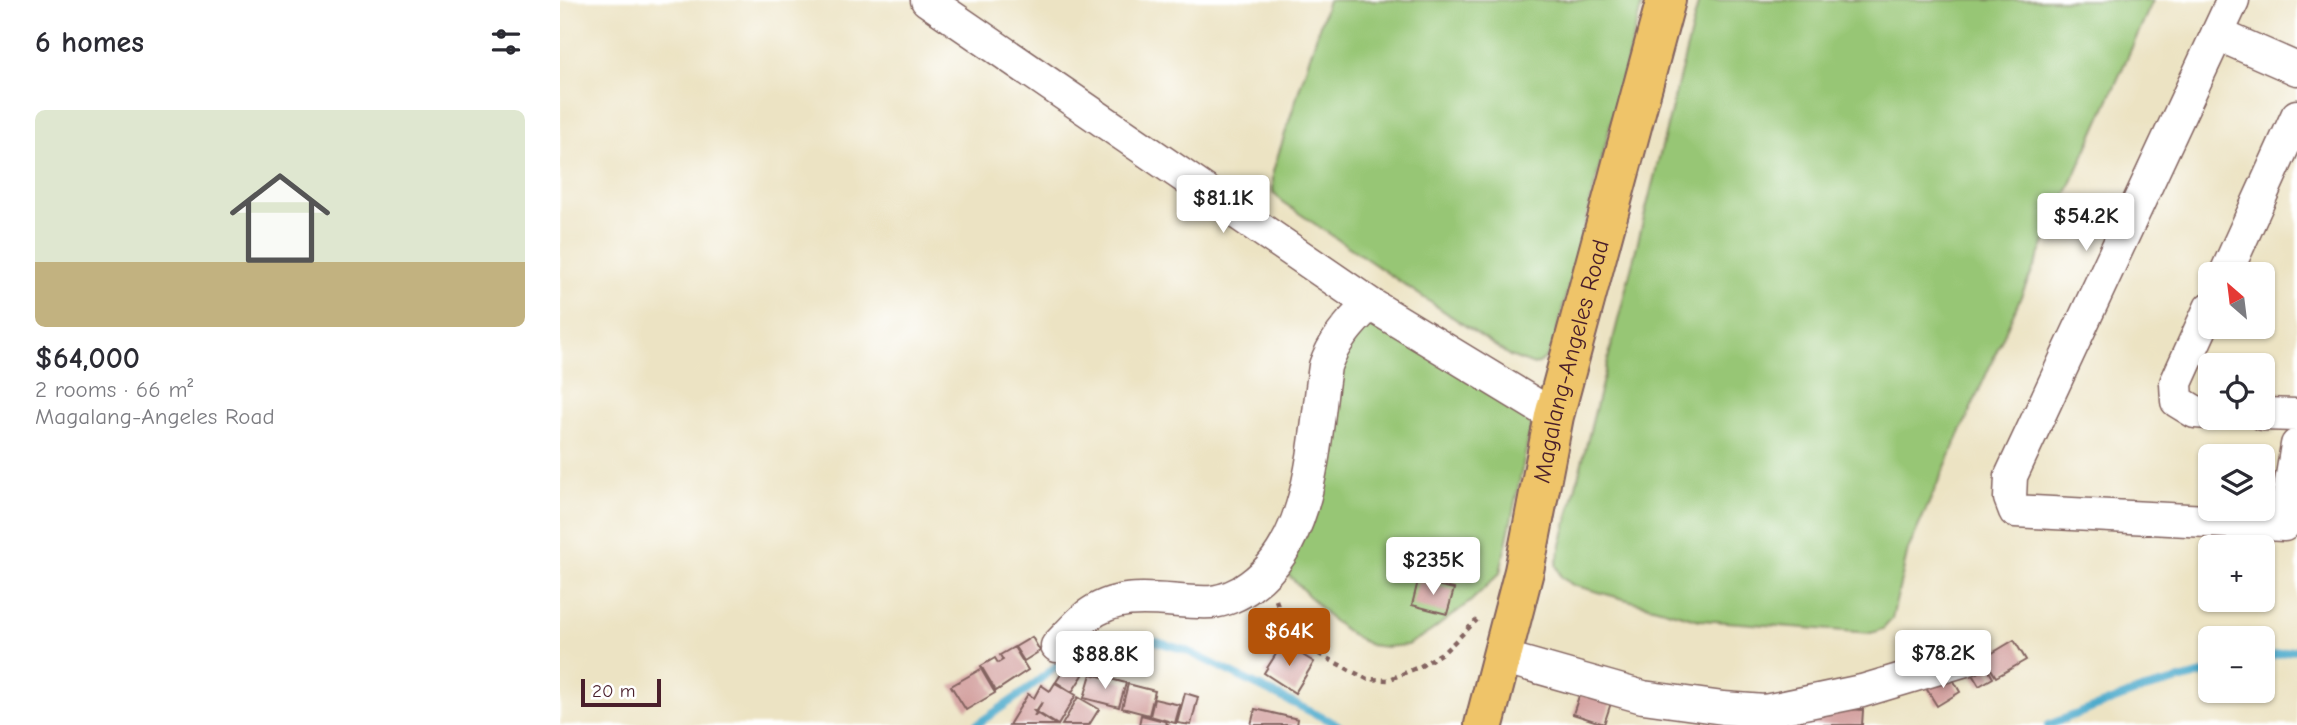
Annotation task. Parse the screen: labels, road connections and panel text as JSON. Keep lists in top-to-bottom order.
{
  "streets": {
    "main road": ["Magalang-Angeles Road"]
  },
  "scale_bar": "20 m",
  "north": "top left",
  "page": {
    "heading": "6 homes",
    "list": [
      {
        "name": "$64,000",
        "note": "2 rooms · 66 m² · Magalang-Angeles Road"
      }
    ],
    "price": [
      "$81.1K",
      "$54.2K",
      "$235K",
      "$64K",
      "$78.2K",
      "$88.8K"
    ],
    "map_buttons": ["+", "−"],
    "scale": "20 m"
  }
}
